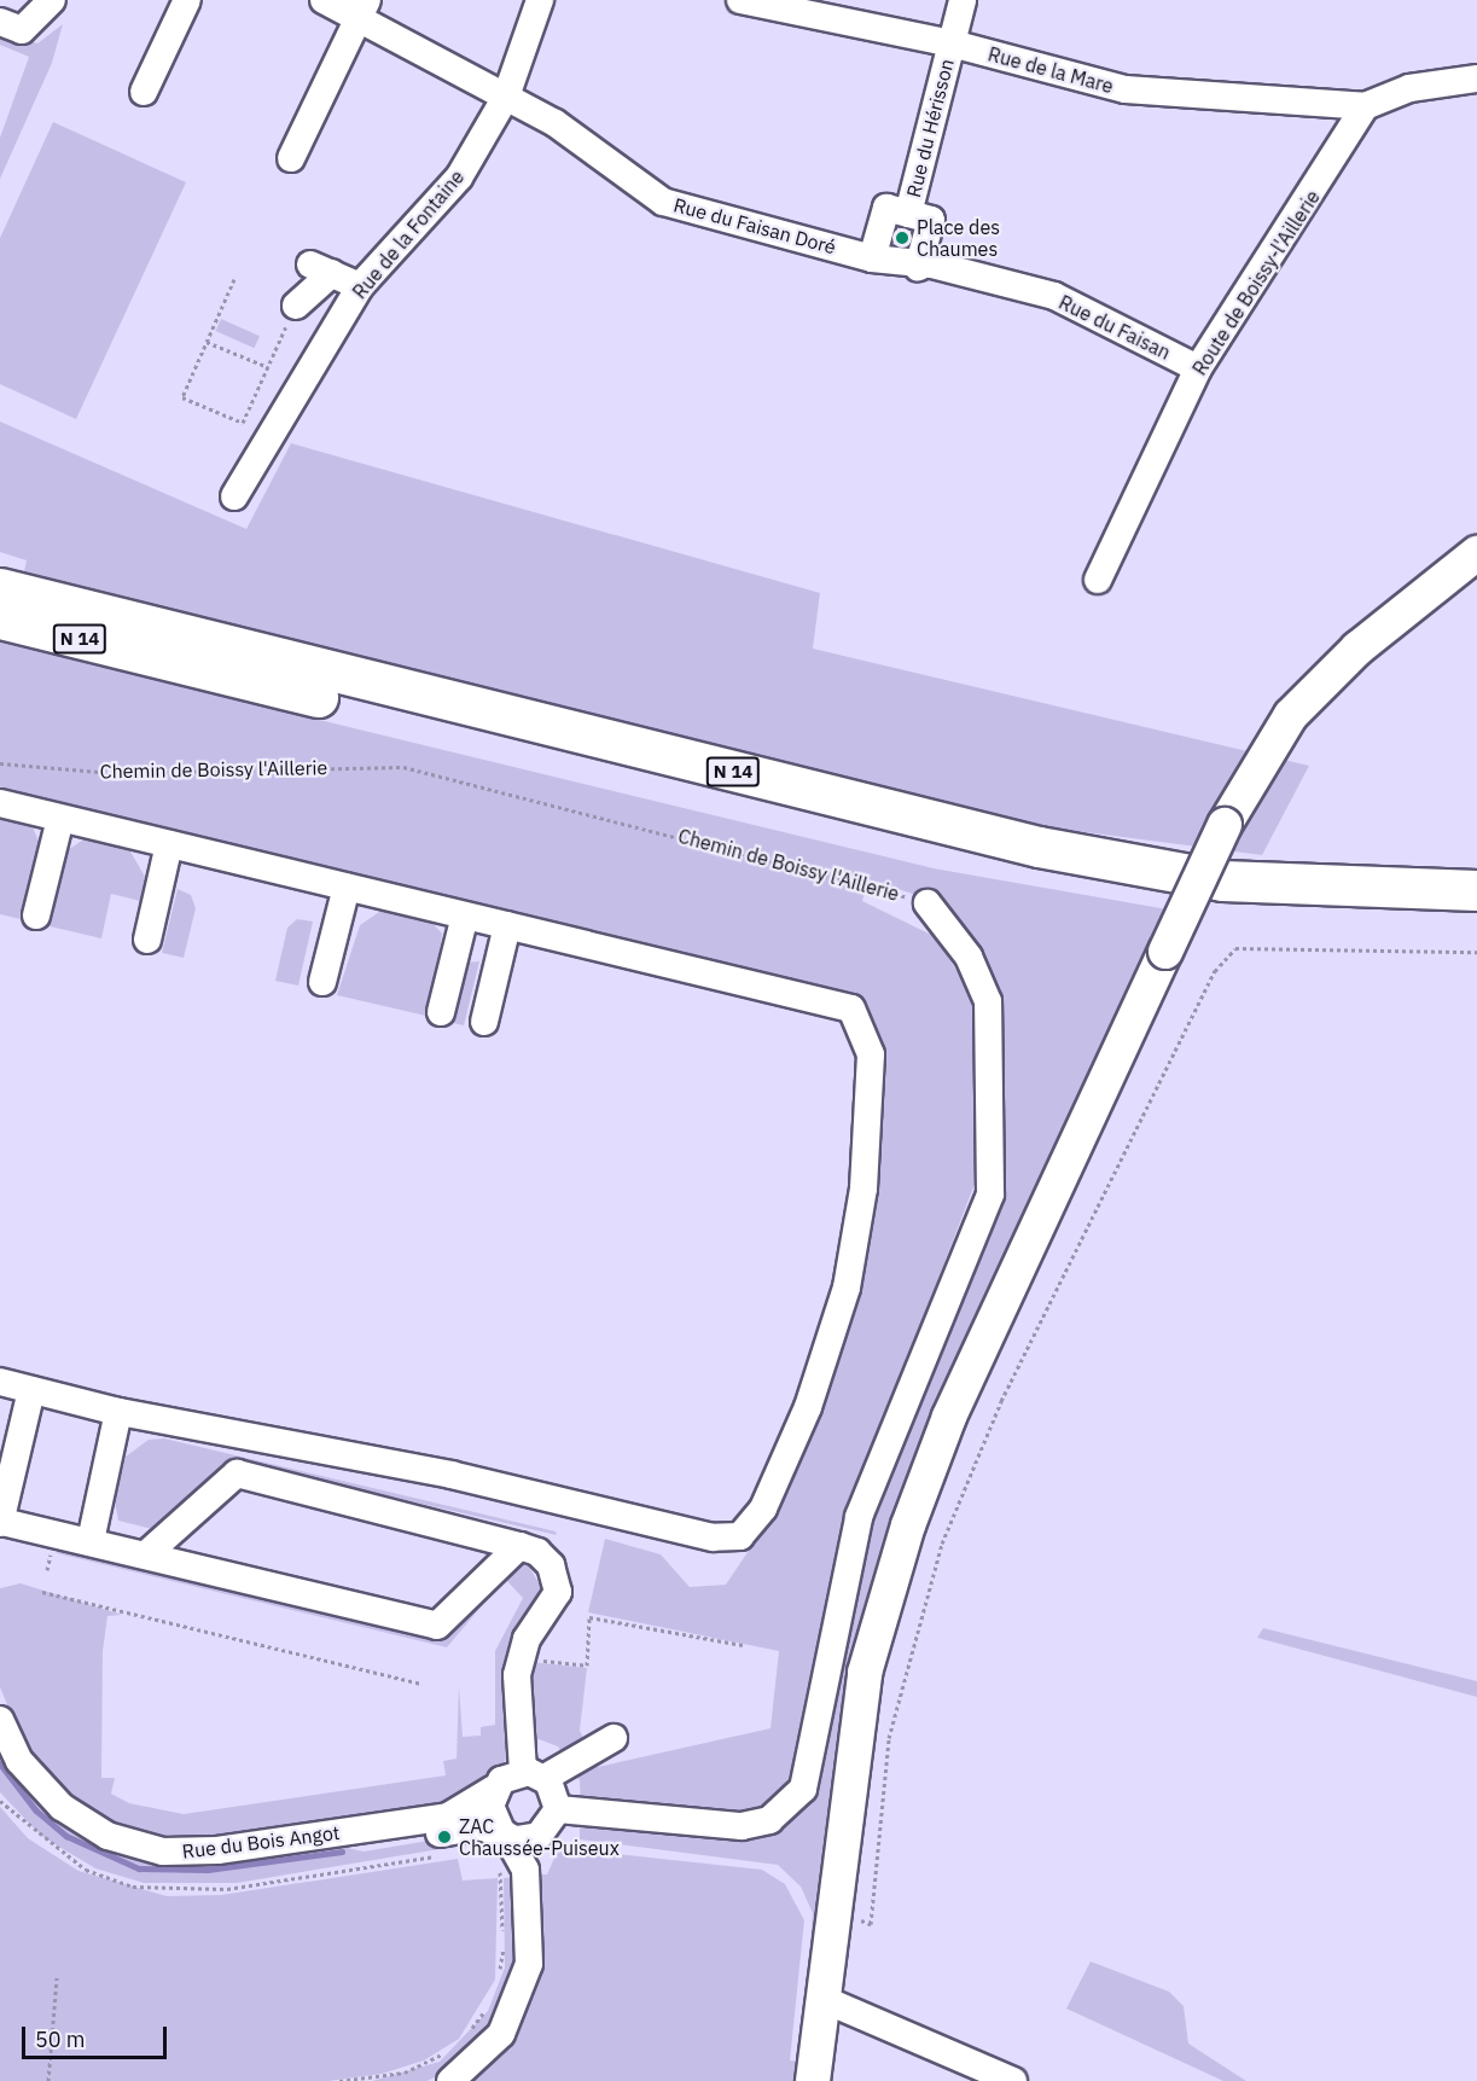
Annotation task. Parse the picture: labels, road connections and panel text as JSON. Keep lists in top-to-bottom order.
{
  "streets": {
    "highway": ["N 14"],
    "street": [
      "Rue de la Mare",
      "Rue du Hérisson",
      "Rue du Faisan Doré",
      "Rue de la Fontaine",
      "Route de Boissy-l'Aillerie",
      "Rue du Faisan",
      "Rue du Bois Angot"
    ],
    "path": ["Chemin de Boissy l'Aillerie"]
  },
  "crossings": [
    ["Rue de la Mare", "Rue du Hérisson"],
    ["Rue de la Mare", "Route de Boissy-l'Aillerie"],
    ["Rue du Hérisson", "Rue du Faisan Doré"],
    ["Rue du Hérisson", "Rue du Faisan"],
    ["Rue du Faisan Doré", "Rue de la Fontaine"],
    ["Rue du Faisan Doré", "Rue du Faisan"],
    ["Route de Boissy-l'Aillerie", "Rue du Faisan"]
  ],
  "places": ["Place des Chaumes", "ZAC Chaussée-Puiseux"],
  "scale_bar": "50 m"
}
